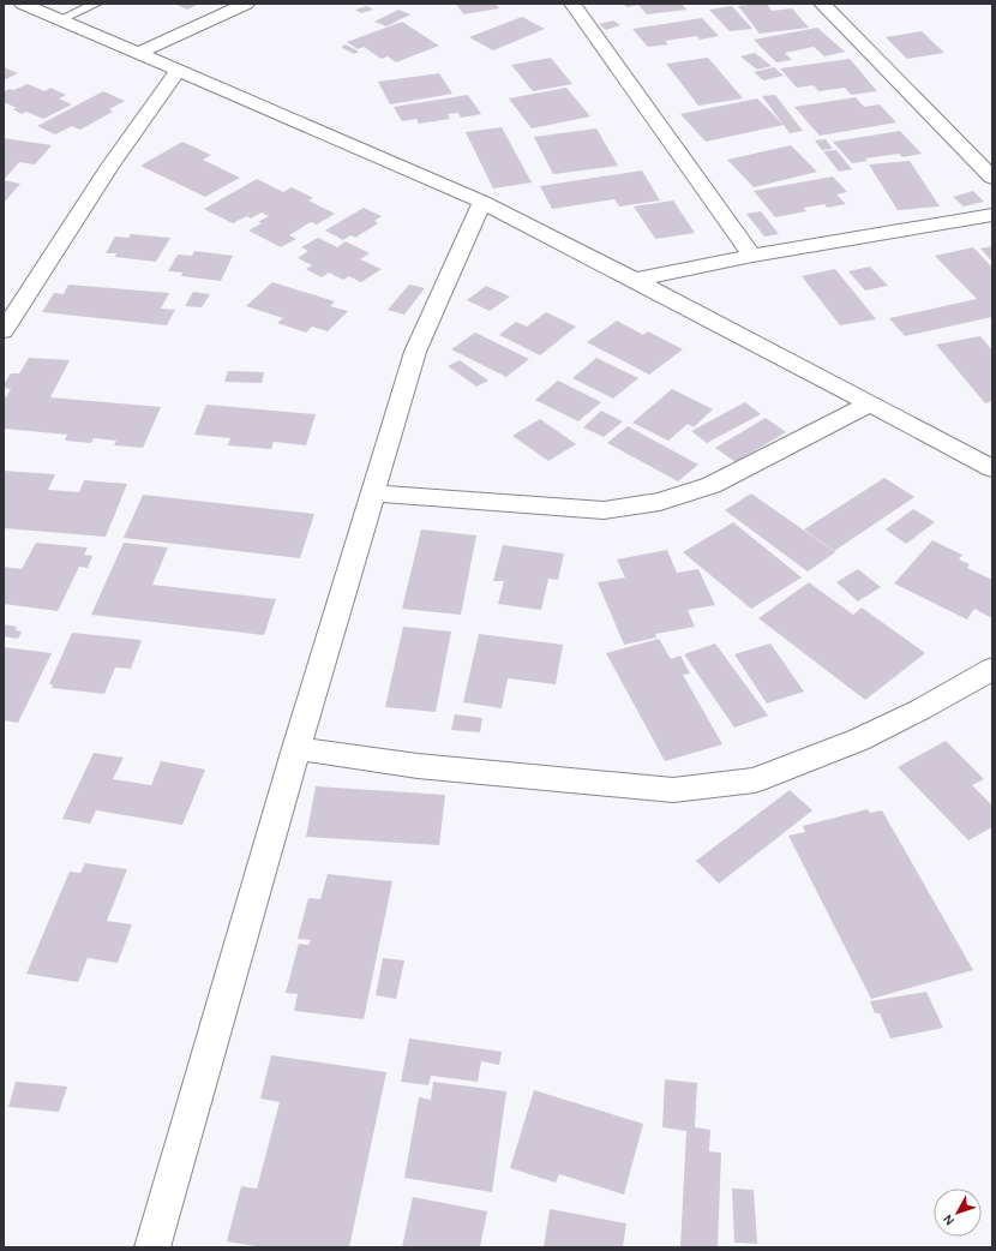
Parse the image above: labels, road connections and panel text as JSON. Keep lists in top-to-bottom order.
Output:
{
  "north": "bottom left"
}
